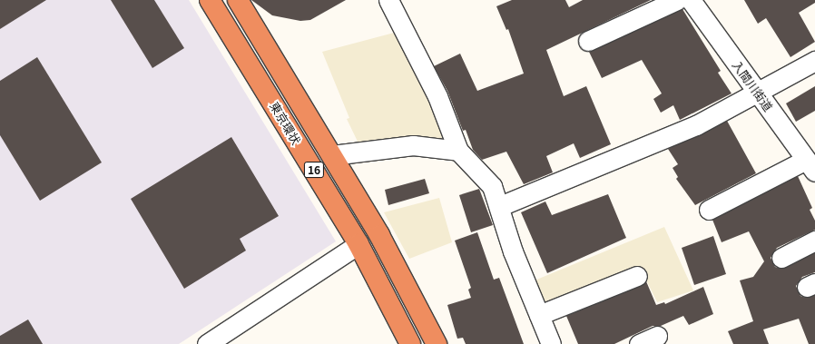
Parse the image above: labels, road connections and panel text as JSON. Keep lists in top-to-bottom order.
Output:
{
  "streets": {
    "highway": ["東京環状", "16"],
    "street": ["入間川街道"]
  }
}
